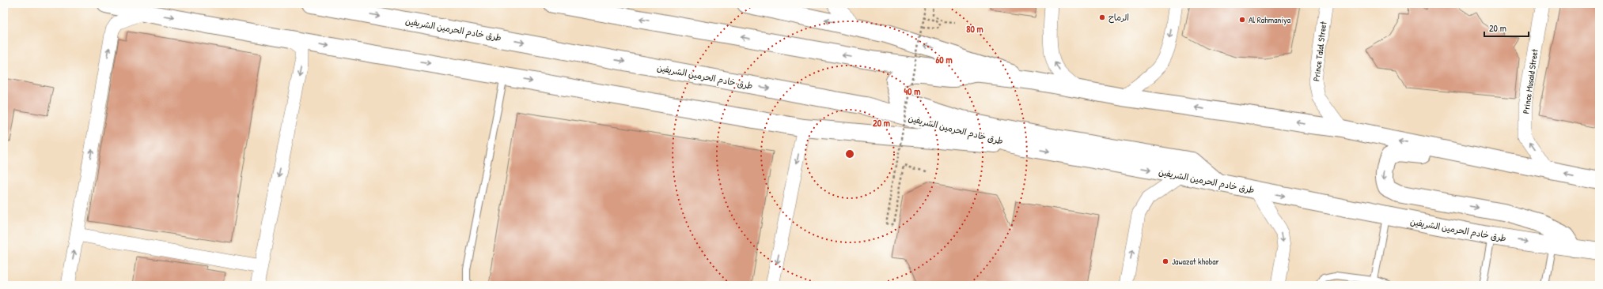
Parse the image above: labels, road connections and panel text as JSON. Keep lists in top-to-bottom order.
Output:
{
  "streets": {
    "main road": ["طرق خادم الحرمين الشريفين"],
    "street": ["Prince Talal Street", "Prince Musaid Street"]
  },
  "one_way": ["Prince Musaid Street"],
  "places": ["الرماح", "Al Rahmaniya", "Jawazat khobar"],
  "scale_bar": "20 m",
  "rings": [
    "80 m",
    "60 m",
    "40 m",
    "20 m"
  ]
}
